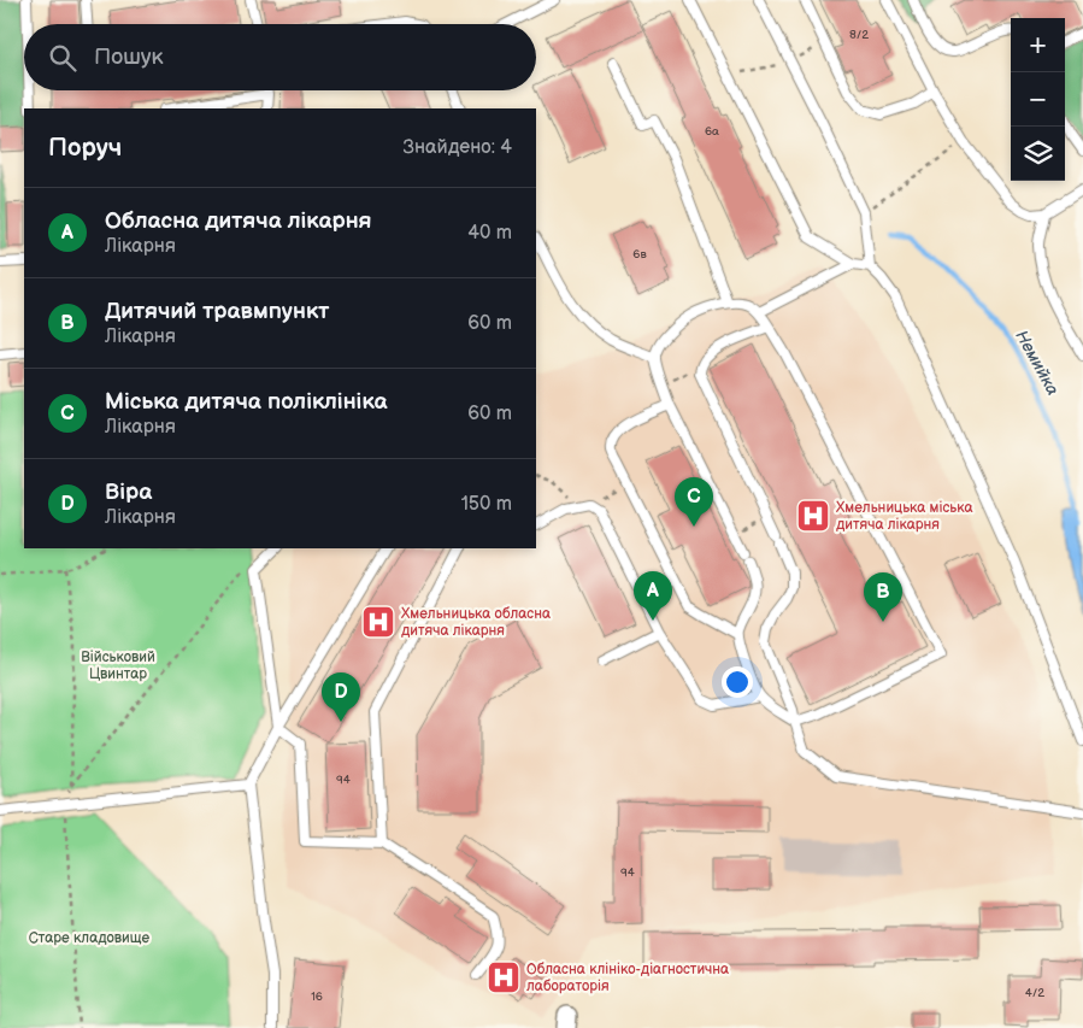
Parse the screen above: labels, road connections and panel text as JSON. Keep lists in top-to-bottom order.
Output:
{
  "water": ["Немийка"],
  "parks": ["Військовий Цвинтар", "Старе кладовище"],
  "places": {
    "hospital": ["Хмельницька міська дитяча лікарня", "Хмельницька обласна дитяча лікарня", "Обласна клініко-діагностична лабораторія"]
  },
  "house_numbers": [
    "8/2",
    "6а",
    "6в",
    "94",
    "94",
    "4/2",
    "16"
  ],
  "page": {
    "map_buttons": ["+", "−"],
    "search": "Пошук",
    "heading": ["Поруч", "Знайдено: 4"],
    "list": [
      {
        "mark": "A",
        "name": "Обласна дитяча лікарня",
        "note": "Лікарня",
        "value": "40 m"
      },
      {
        "mark": "B",
        "name": "Дитячий травмпункт",
        "note": "Лікарня",
        "value": "60 m"
      },
      {
        "mark": "C",
        "name": "Міська дитяча поліклініка",
        "note": "Лікарня",
        "value": "60 m"
      },
      {
        "mark": "D",
        "name": "Віра",
        "note": "Лікарня",
        "value": "150 m"
      }
    ],
    "pins": [
      "C",
      "A",
      "B",
      "D"
    ]
  }
}
